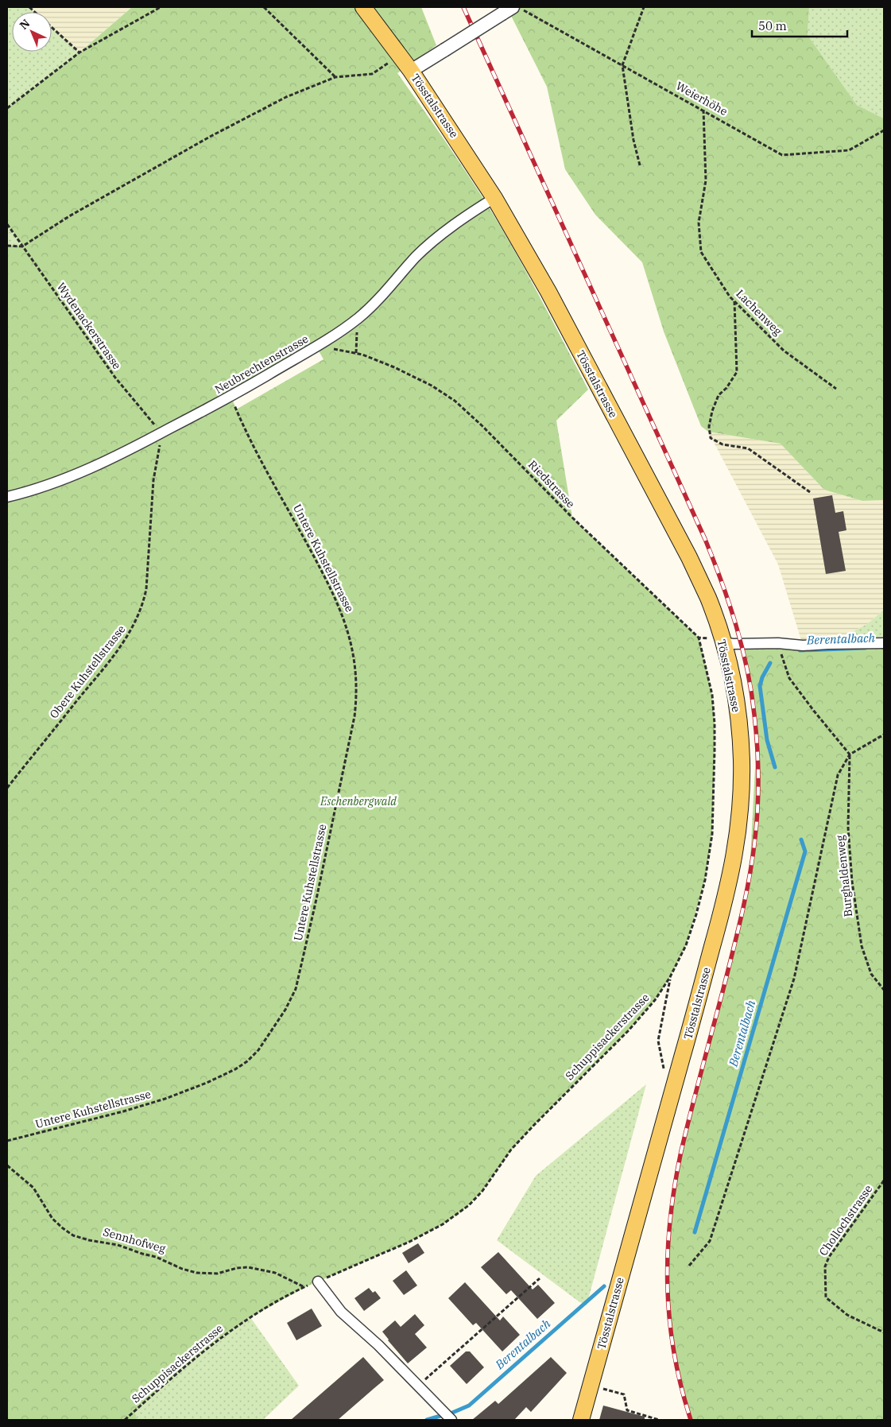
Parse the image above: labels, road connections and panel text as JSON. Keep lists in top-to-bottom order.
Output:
{
  "streets": {
    "main road": ["Tösstalstrasse"],
    "street": ["Neubrechtenstrasse"],
    "path": [
      "Weierhöhe",
      "Lachenweg",
      "Wydenackerstrasse",
      "Riedstrasse",
      "Untere Kuhstellstrasse",
      "Obere Kuhstellstrasse",
      "Burghaldenweg",
      "Schuppisackerstrasse",
      "Chollochstrasse",
      "Sennhofweg"
    ]
  },
  "crossings": [
    ["Weierhöhe", "Lachenweg"],
    ["Tösstalstrasse", "Neubrechtenstrasse"],
    ["Wydenackerstrasse", "Neubrechtenstrasse"],
    ["Wydenackerstrasse", "Obere Kuhstellstrasse"],
    ["Neubrechtenstrasse", "Riedstrasse"],
    ["Neubrechtenstrasse", "Untere Kuhstellstrasse"],
    ["Neubrechtenstrasse", "Obere Kuhstellstrasse"],
    ["Riedstrasse", "Schuppisackerstrasse"],
    ["Schuppisackerstrasse", "Sennhofweg"]
  ],
  "water": ["Berentalbach"],
  "parks": ["Eschenbergwald"],
  "scale_bar": "50 m",
  "north": "top left"
}
